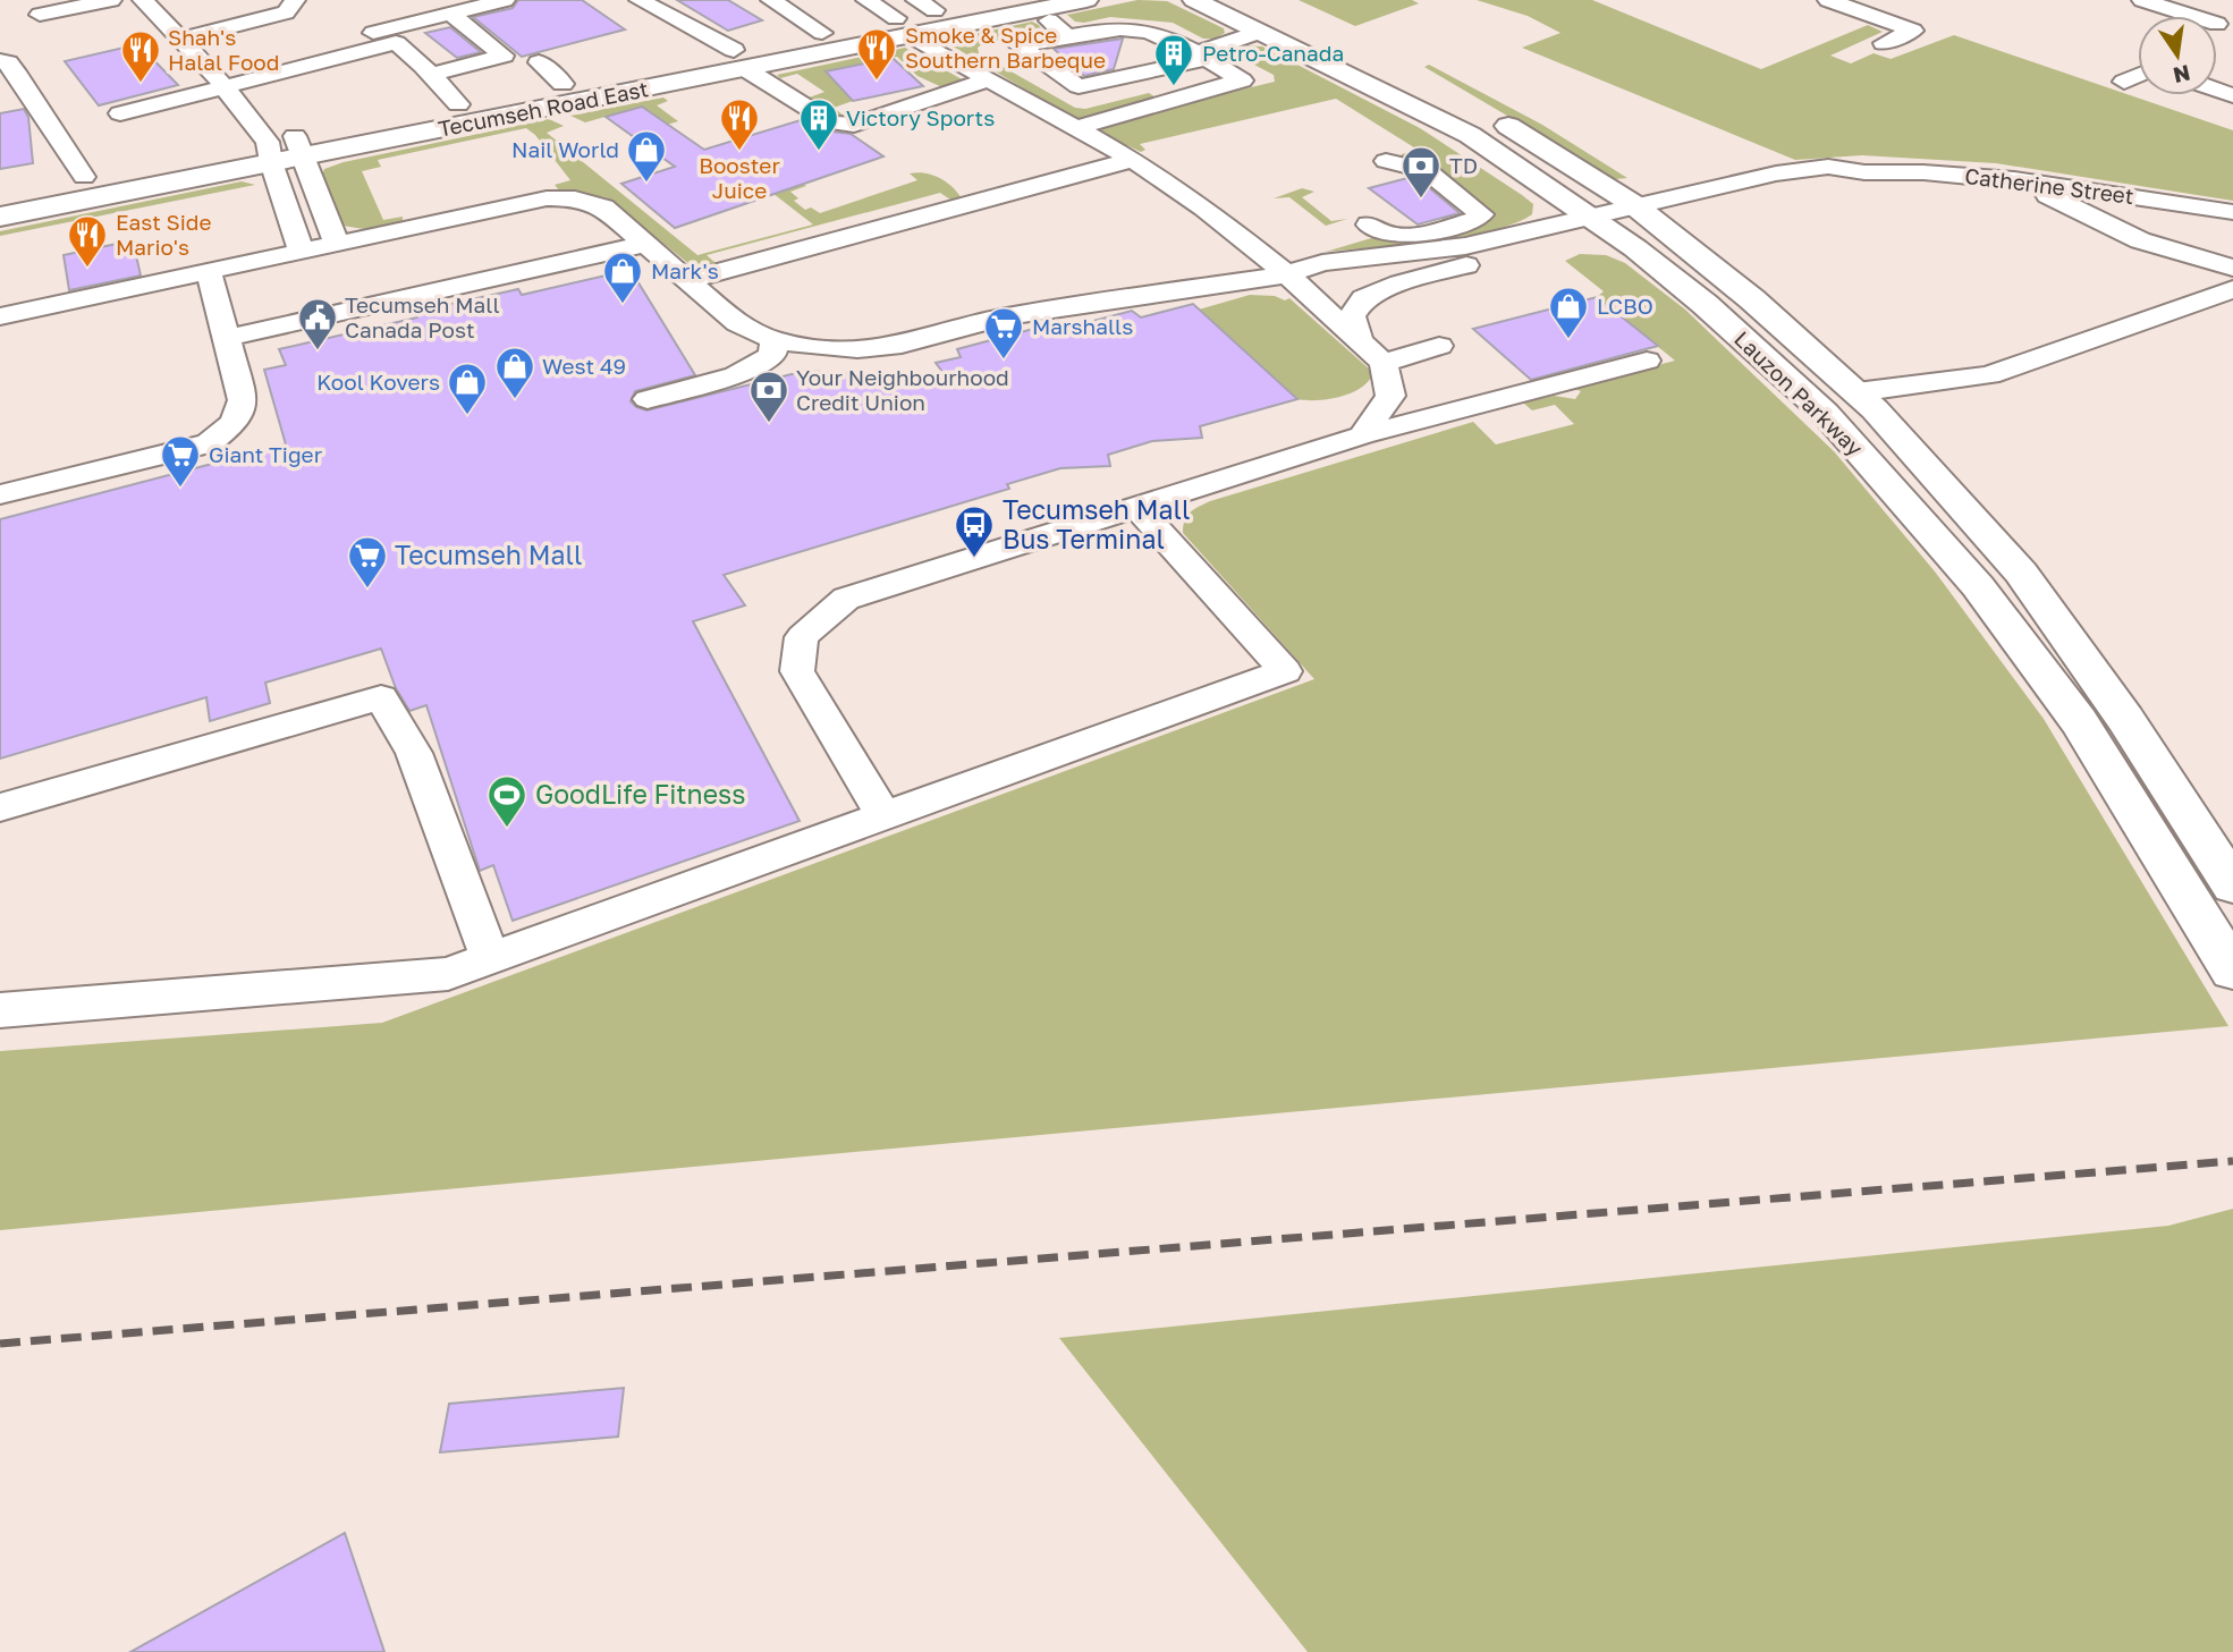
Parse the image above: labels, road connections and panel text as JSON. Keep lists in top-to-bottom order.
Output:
{
  "streets": {
    "main road": ["Tecumseh Road East", "Lauzon Parkway"],
    "street": ["Catherine Street"]
  },
  "crossings": [
    ["Catherine Street", "Lauzon Parkway"]
  ],
  "places": {
    "restaurant": [
      "Smoke & Spice Southern Barbeque",
      "Shah's Halal Food",
      "Booster Juice",
      "East Side Mario's"
    ],
    "building": ["Petro-Canada", "Victory Sports"],
    "shop": [
      "Nail World",
      "Mark's",
      "LCBO",
      "West 49",
      "Kool Kovers"
    ],
    "bank": ["TD", "Your Neighbourhood Credit Union"],
    "public building": ["Tecumseh Mall Canada Post"],
    "supermarket": ["Marshalls", "Giant Tiger", "Tecumseh Mall"],
    "bus stop": ["Tecumseh Mall Bus Terminal"],
    "sports": ["GoodLife Fitness"]
  },
  "north": "bottom"
}
